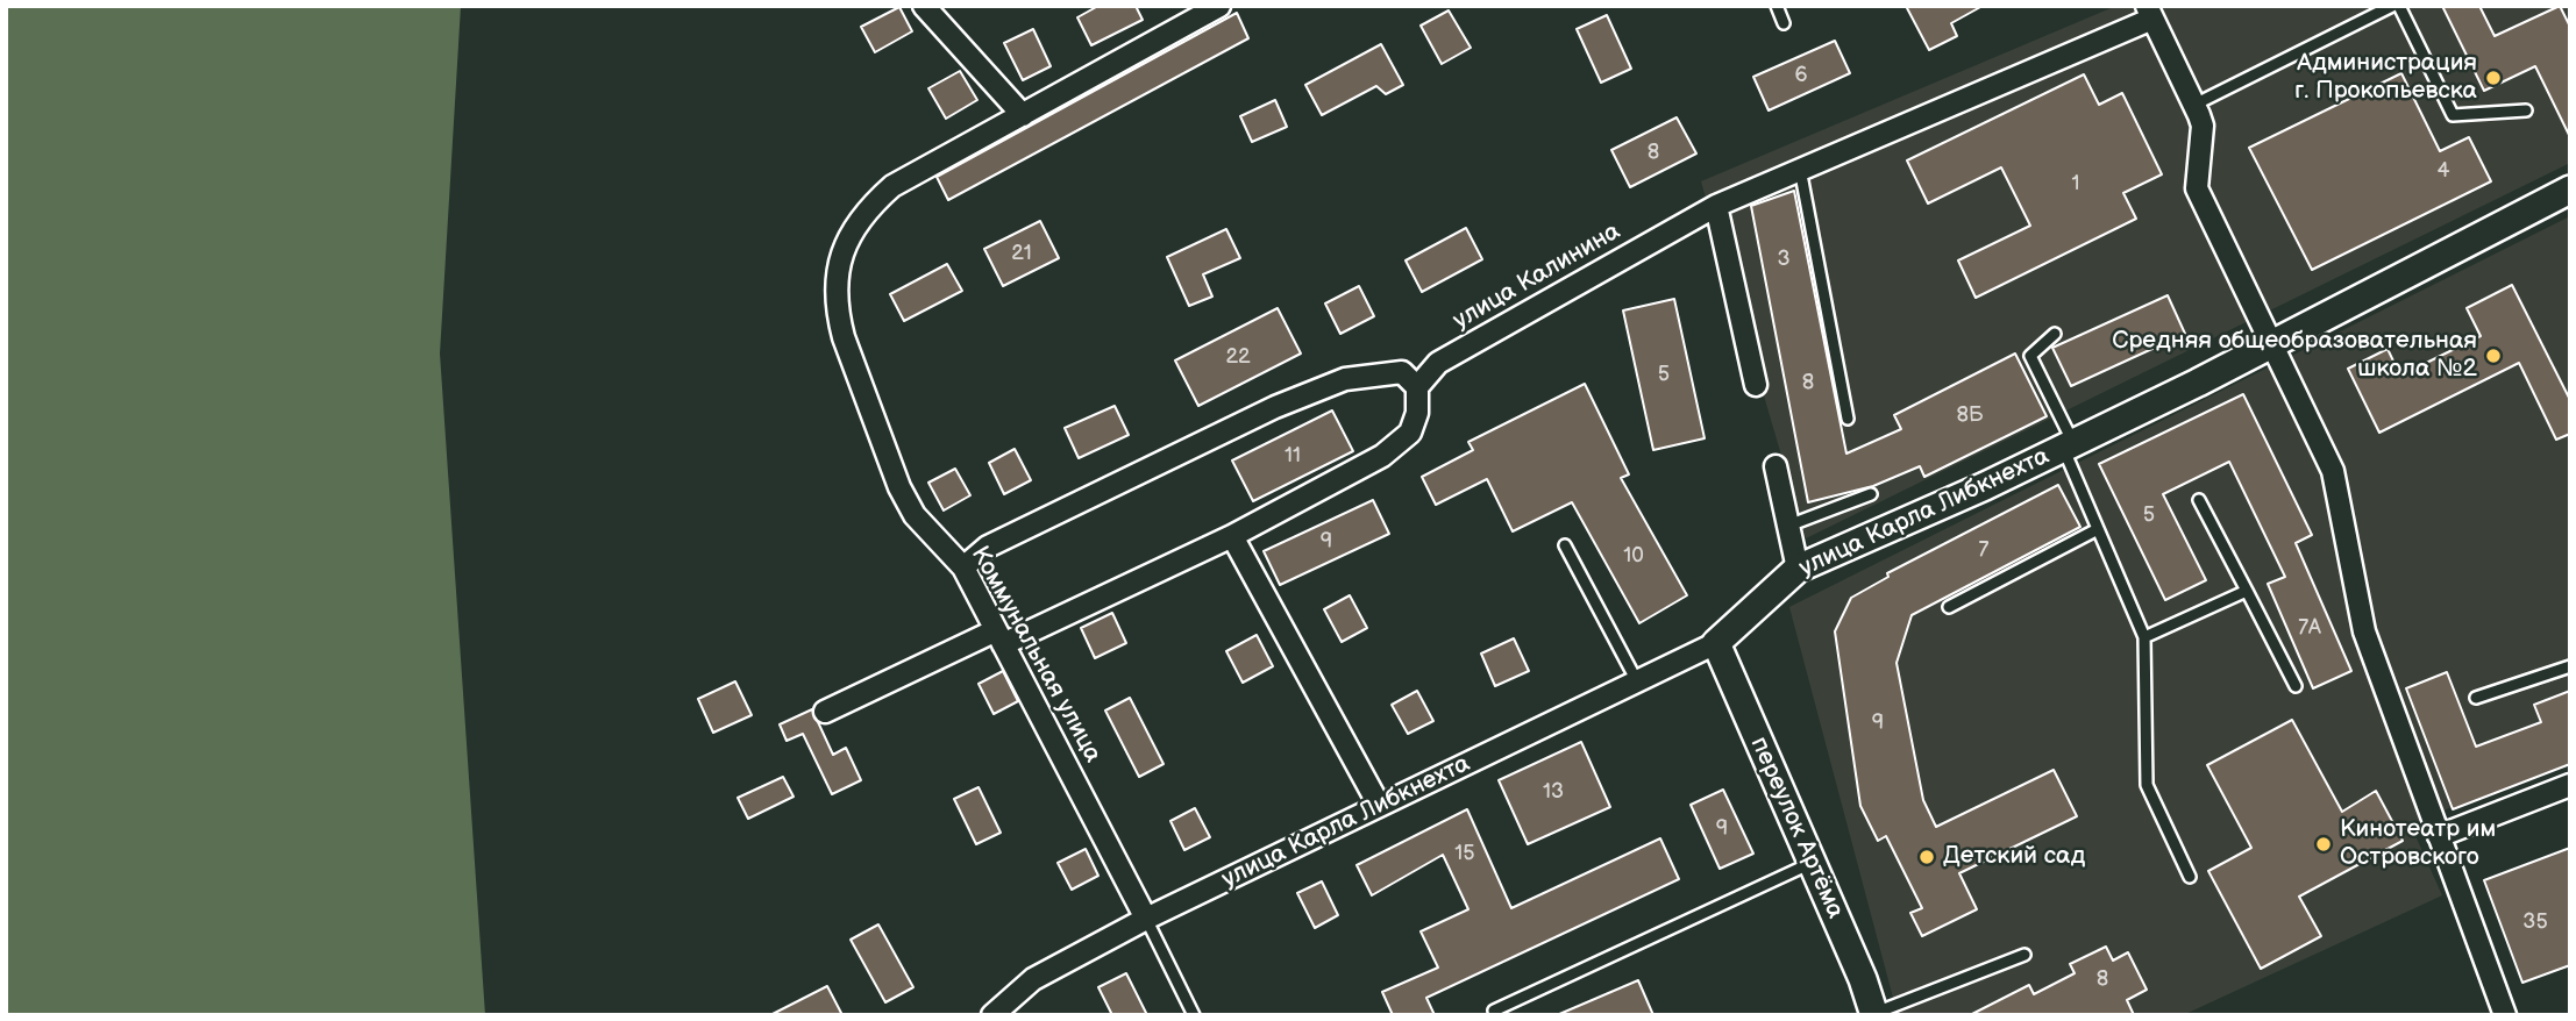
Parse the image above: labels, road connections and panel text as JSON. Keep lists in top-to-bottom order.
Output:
{
  "streets": {
    "street": [
      "улица Калинина",
      "улица Карла Либкнехта",
      "Коммунальная улица",
      "переулок Артёма"
    ]
  },
  "crossings": [
    ["улица Карла Либкнехта", "Коммунальная улица"],
    ["улица Карла Либкнехта", "переулок Артёма"]
  ],
  "places": [
    "Администрация г. Прокопьевска",
    "Средняя общеобразовательная школа №2",
    "Кинотеатр им Островского",
    "Детский сад"
  ],
  "house_numbers": [
    "6",
    "8",
    "4",
    "1",
    "21",
    "3",
    "22",
    "5",
    "8",
    "8Б",
    "11",
    "5",
    "9",
    "7",
    "10",
    "7А",
    "9",
    "13",
    "9",
    "15",
    "35",
    "8"
  ]
}
